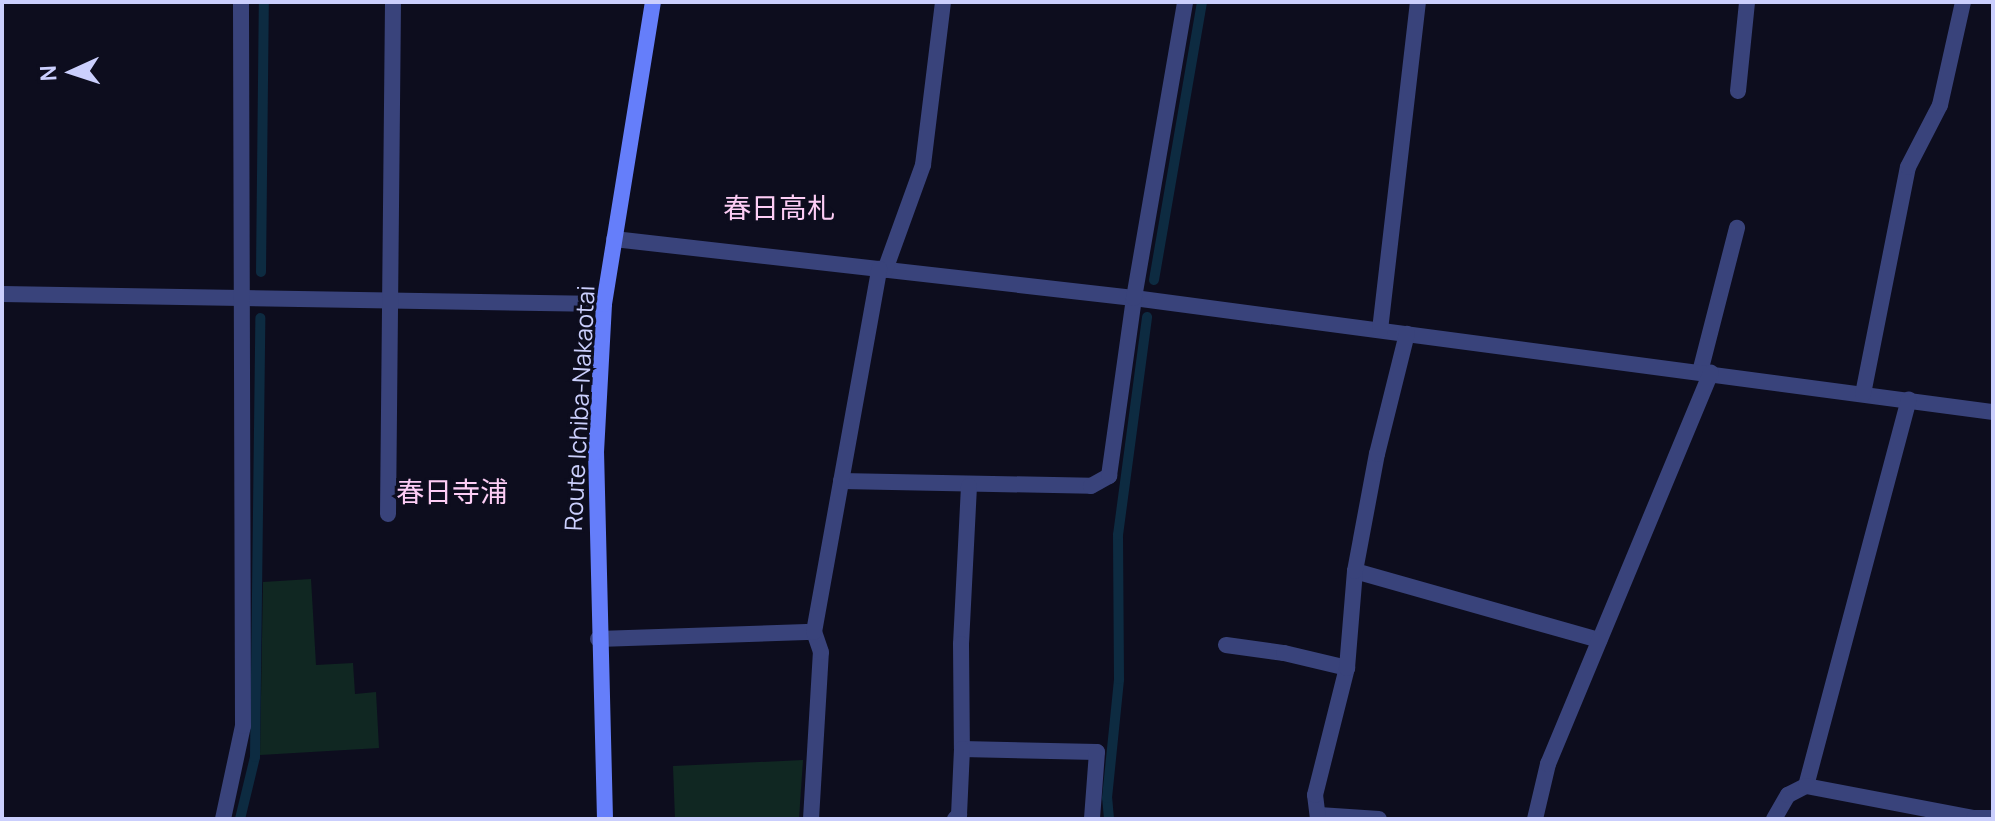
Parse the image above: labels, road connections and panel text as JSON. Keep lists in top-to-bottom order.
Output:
{
  "streets": {
    "main road": ["Route Ichiba-Nakaotai"]
  },
  "districts": ["春日高札", "春日寺浦"],
  "north": "left"
}
